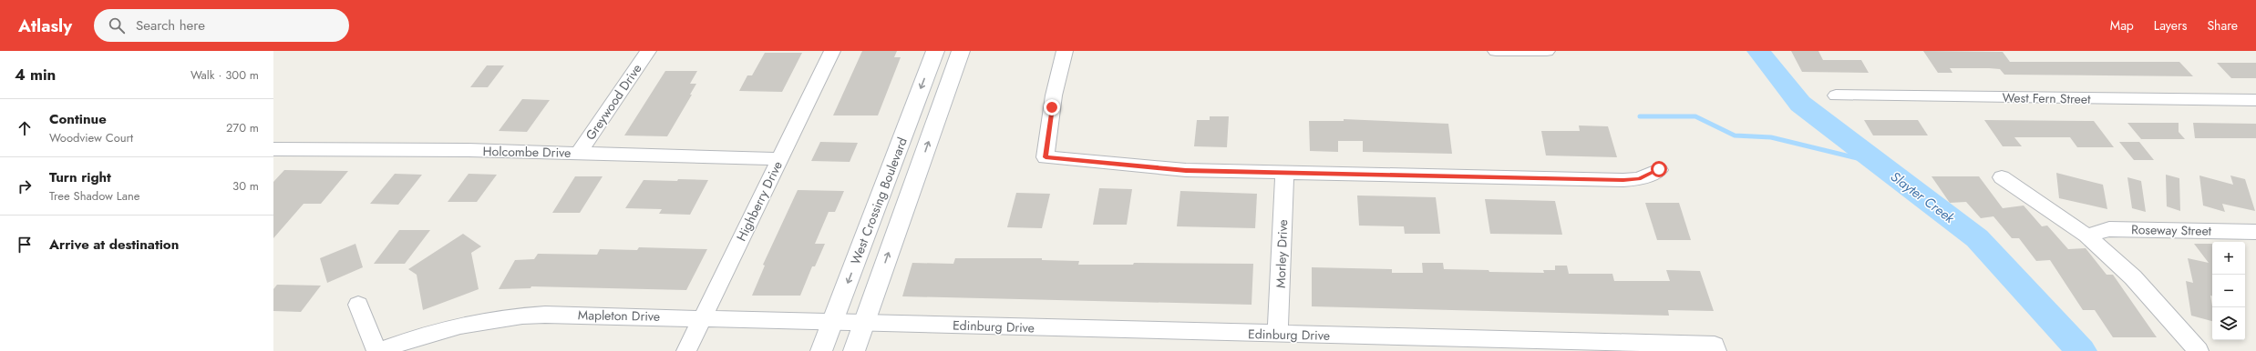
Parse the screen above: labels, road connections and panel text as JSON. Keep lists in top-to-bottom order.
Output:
{
  "streets": {
    "street": [
      "West Fern Street",
      "Greywood Drive",
      "Holcombe Drive",
      "Highberry Drive",
      "West Crossing Boulevard",
      "Roseway Street",
      "Morley Drive",
      "Mapleton Drive",
      "Edinburg Drive"
    ]
  },
  "crossings": [
    ["Greywood Drive", "Holcombe Drive"],
    ["Holcombe Drive", "Highberry Drive"],
    ["Highberry Drive", "Mapleton Drive"],
    ["West Crossing Boulevard", "Mapleton Drive"],
    ["West Crossing Boulevard", "Edinburg Drive"],
    ["Morley Drive", "Edinburg Drive"],
    ["Mapleton Drive", "Edinburg Drive"]
  ],
  "water": ["Slayter Creek"],
  "page": {
    "header": "Atlasly",
    "search": "Search here",
    "nav": ["Map", "Layers", "Share"],
    "heading": ["4 min", "Walk · 300 m"],
    "list": [
      ["Continue", "Woodview Court", "270 m"],
      ["Turn right", "Tree Shadow Lane", "30 m"],
      "Arrive at destination"
    ],
    "map_buttons": ["+", "−"]
  }
}
